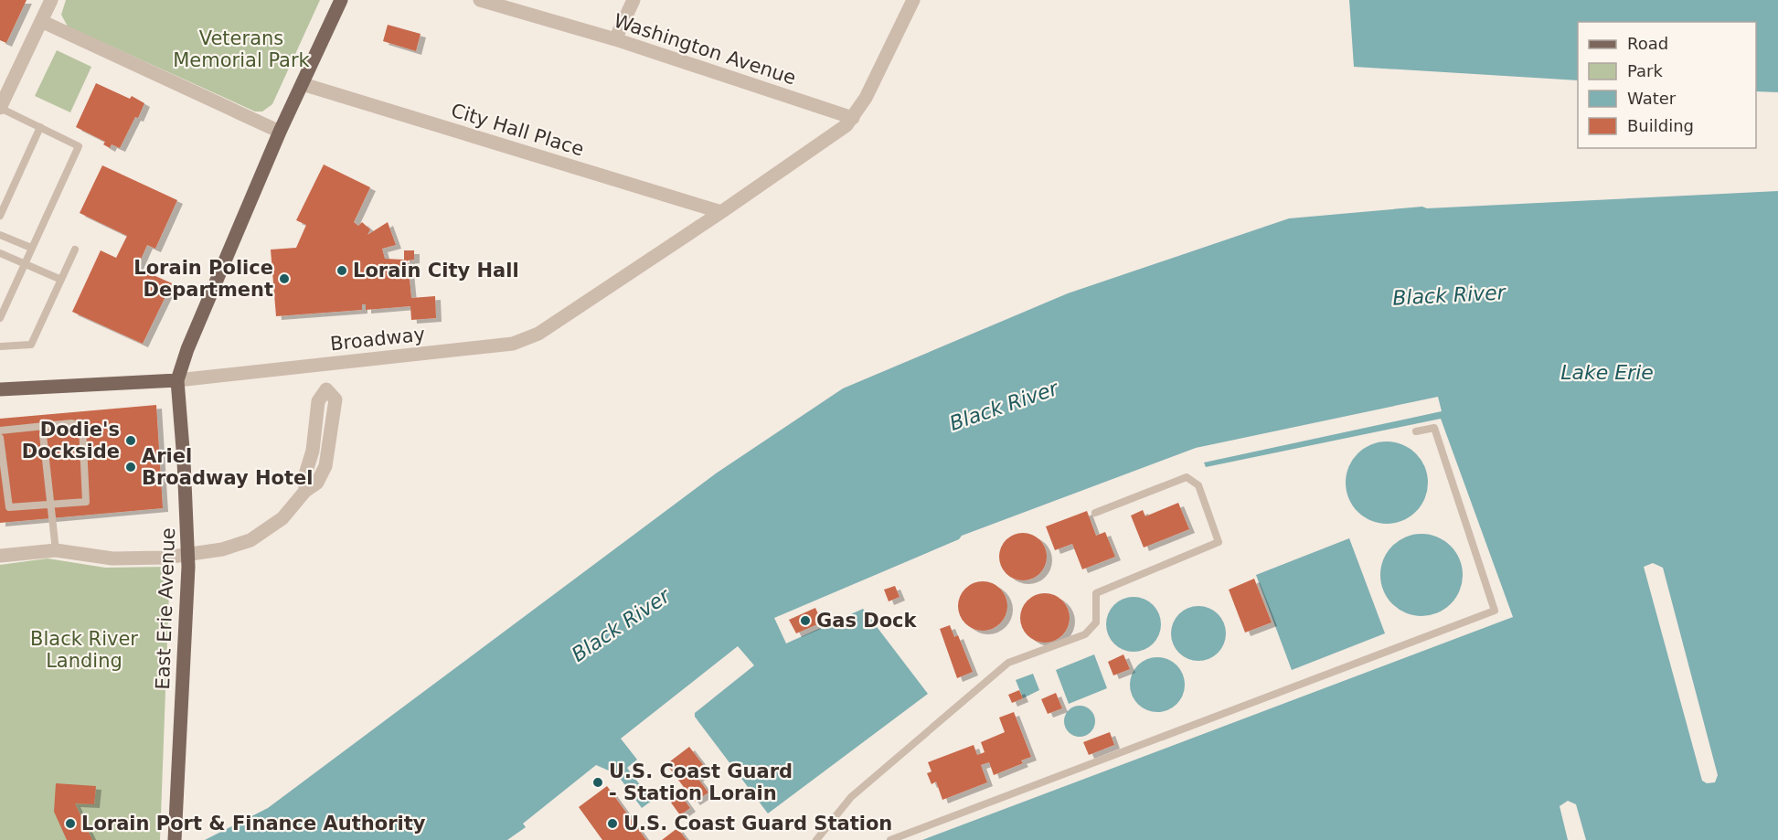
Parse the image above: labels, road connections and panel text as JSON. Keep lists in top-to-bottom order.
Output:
{
  "streets": {
    "main road": ["Broadway", "East Erie Avenue"],
    "street": ["Washington Avenue", "City Hall Place"]
  },
  "crossings": [
    ["Washington Avenue", "Broadway"],
    ["City Hall Place", "Broadway"],
    ["Broadway", "East Erie Avenue"]
  ],
  "water": ["Black River", "Lake Erie"],
  "parks": ["Veterans Memorial Park", "Black River Landing"],
  "places": [
    "Lorain City Hall",
    "Lorain Police Department",
    "Dodie's Dockside",
    "Ariel Broadway Hotel",
    "Gas Dock",
    "U.S. Coast Guard - Station Lorain",
    "Lorain Port & Finance Authority",
    "U.S. Coast Guard Station"
  ],
  "legend": [
    "Road",
    "Park",
    "Water",
    "Building"
  ]
}
